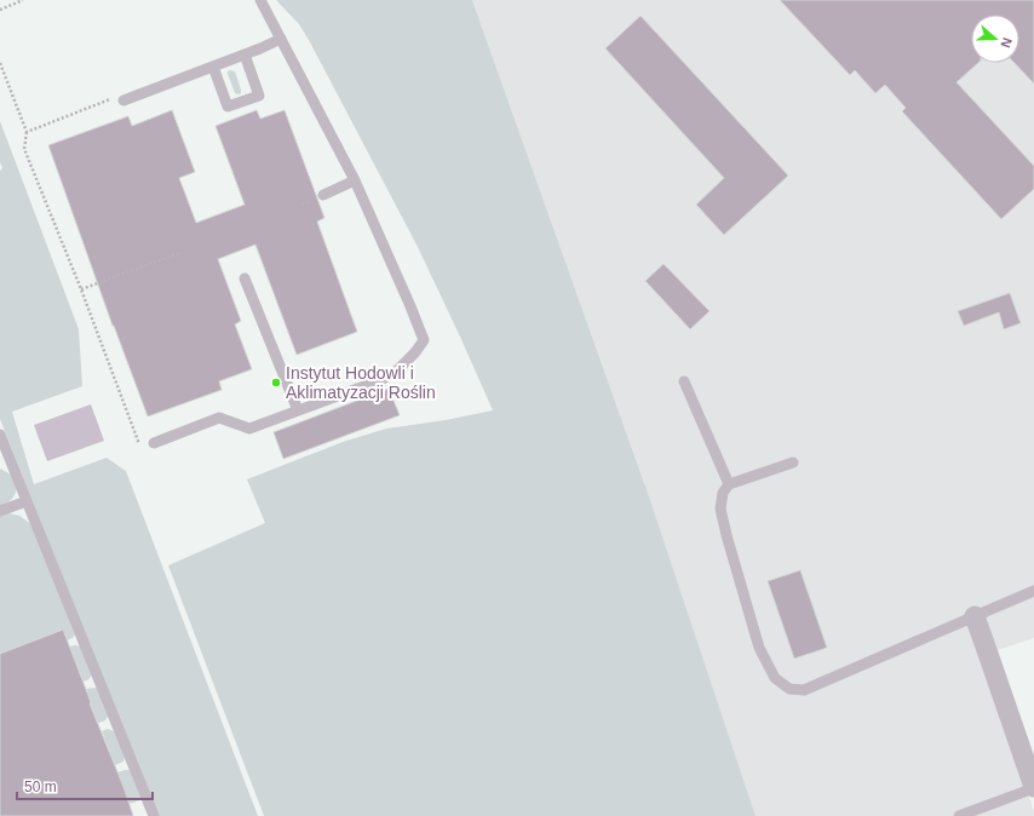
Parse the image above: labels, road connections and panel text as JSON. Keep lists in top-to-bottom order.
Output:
{
  "places": ["Instytut Hodowli i Aklimatyzacji Roślin"],
  "scale_bar": "50 m",
  "north": "right"
}
